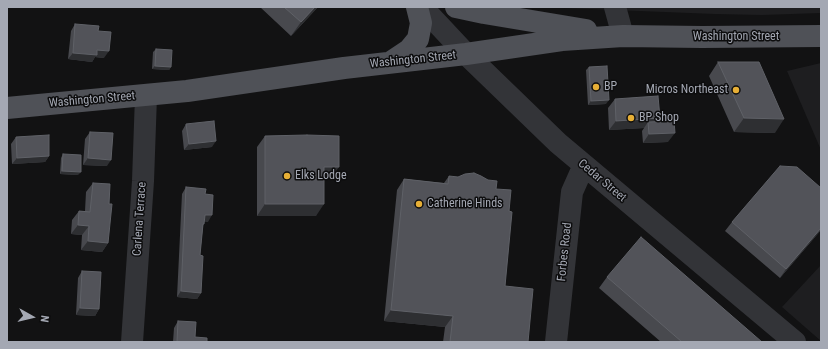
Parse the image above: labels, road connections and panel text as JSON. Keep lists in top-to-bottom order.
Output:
{
  "streets": {
    "main road": ["Washington Street"],
    "street": ["Cedar Street", "Carlena Terrace", "Forbes Road"]
  },
  "crossings": [
    ["Washington Street", "Cedar Street"],
    ["Washington Street", "Carlena Terrace"],
    ["Cedar Street", "Forbes Road"]
  ],
  "places": [
    "BP",
    "Micros Northeast",
    "BP Shop",
    "Elks Lodge",
    "Catherine Hinds"
  ],
  "north": "right"
}
